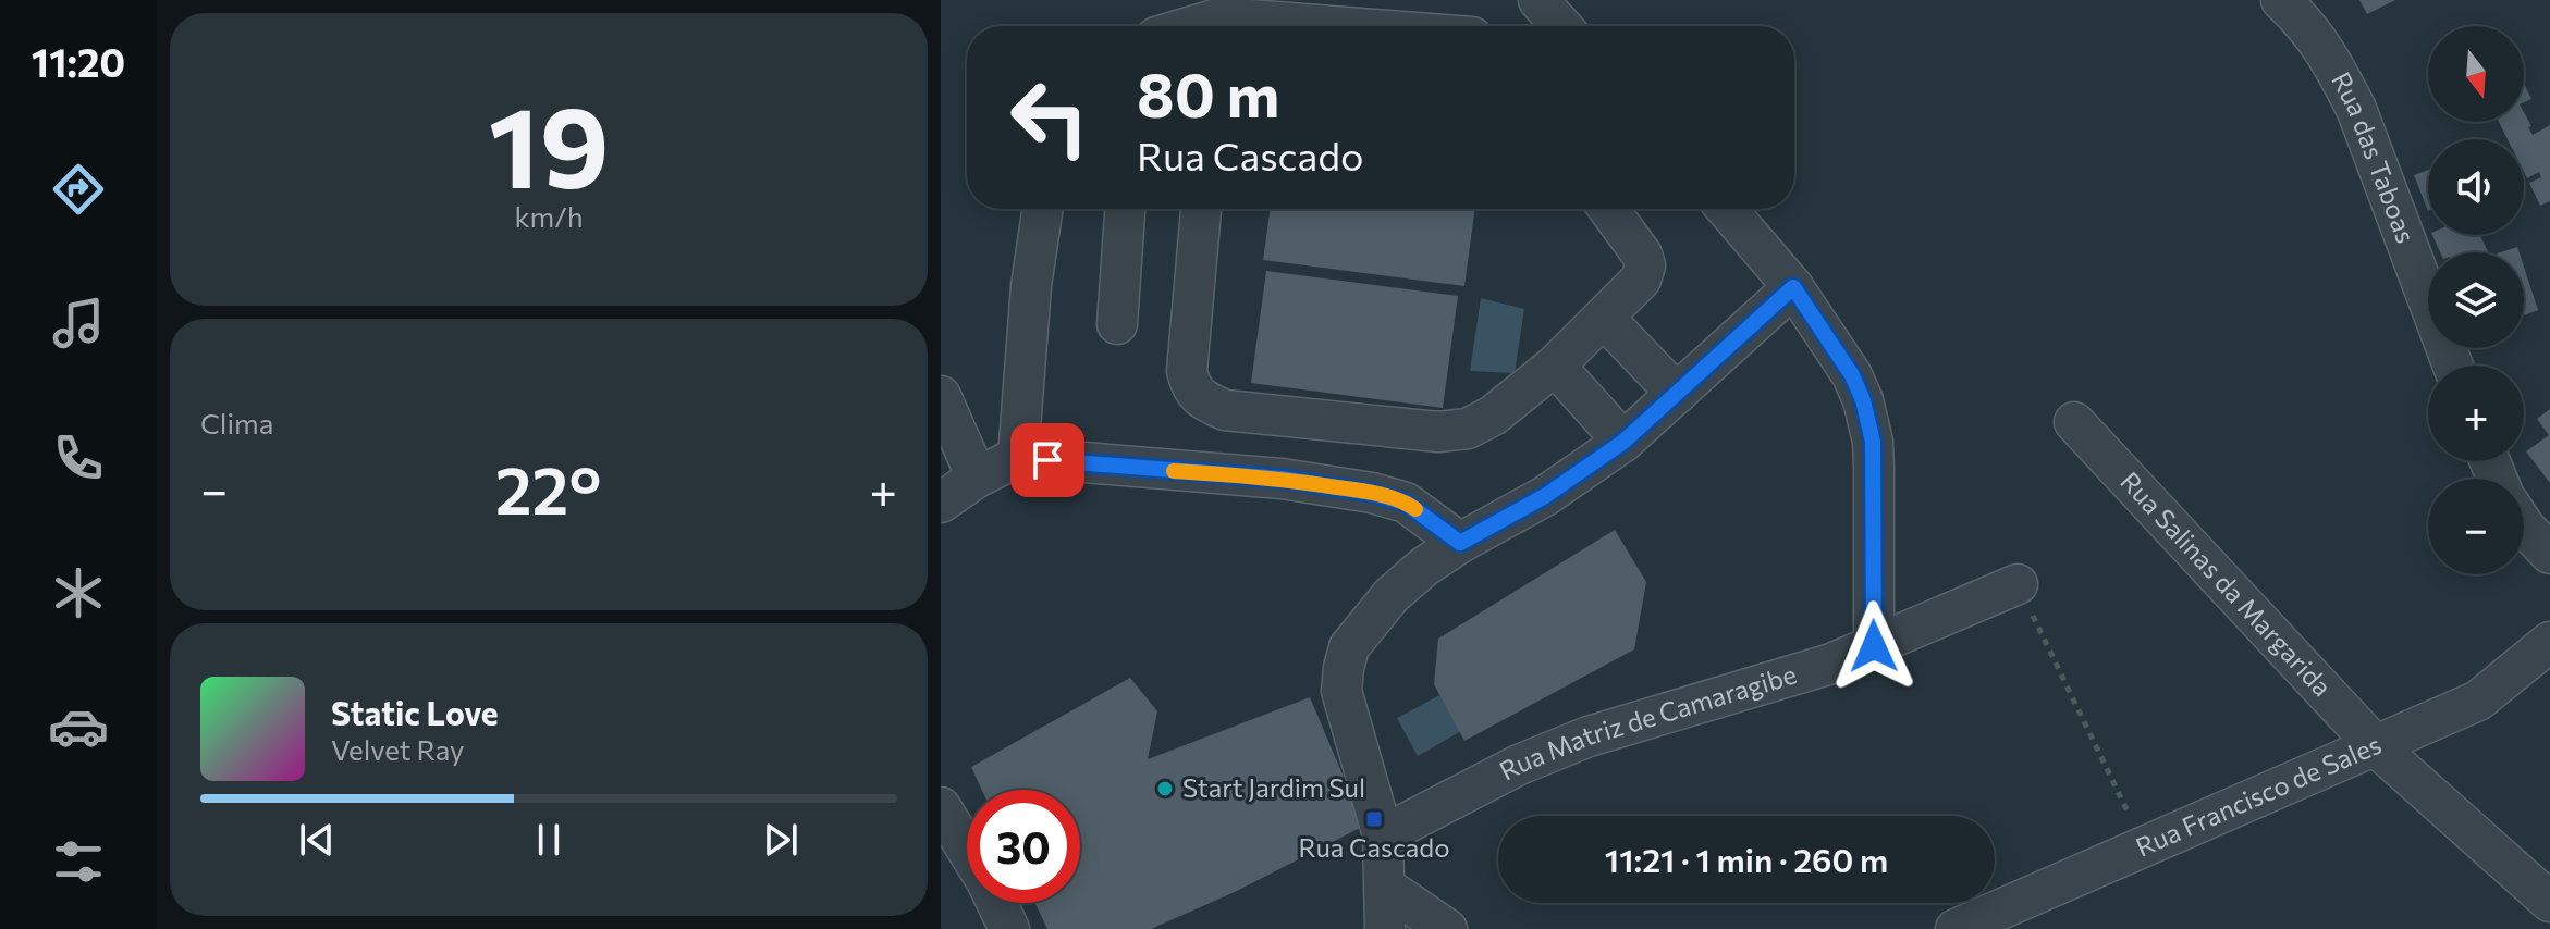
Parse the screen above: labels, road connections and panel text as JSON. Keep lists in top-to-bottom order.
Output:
{
  "streets": {
    "street": [
      "Rua das Taboas",
      "Rua Salinas da Margarida",
      "Rua Matriz de Camaragibe",
      "Rua Francisco de Sales"
    ]
  },
  "crossings": [
    ["Rua Salinas da Margarida", "Rua Francisco de Sales"]
  ],
  "places": {
    "other": ["Start Jardim Sul"],
    "transit": ["Rua Cascado"]
  },
  "north": "bottom",
  "page": {
    "tabs": "11:20",
    "tile": [
      ["19", "km/h"],
      "Clima"
    ],
    "map_buttons": ["+", "−"],
    "turn": ["80 m", "Rua Cascado"],
    "heat": ["−", "22°", "+"],
    "song": ["Static Love", "Velvet Ray"],
    "limit": "30",
    "trip": "11:21 · 1 min · 260 m"
  }
}
